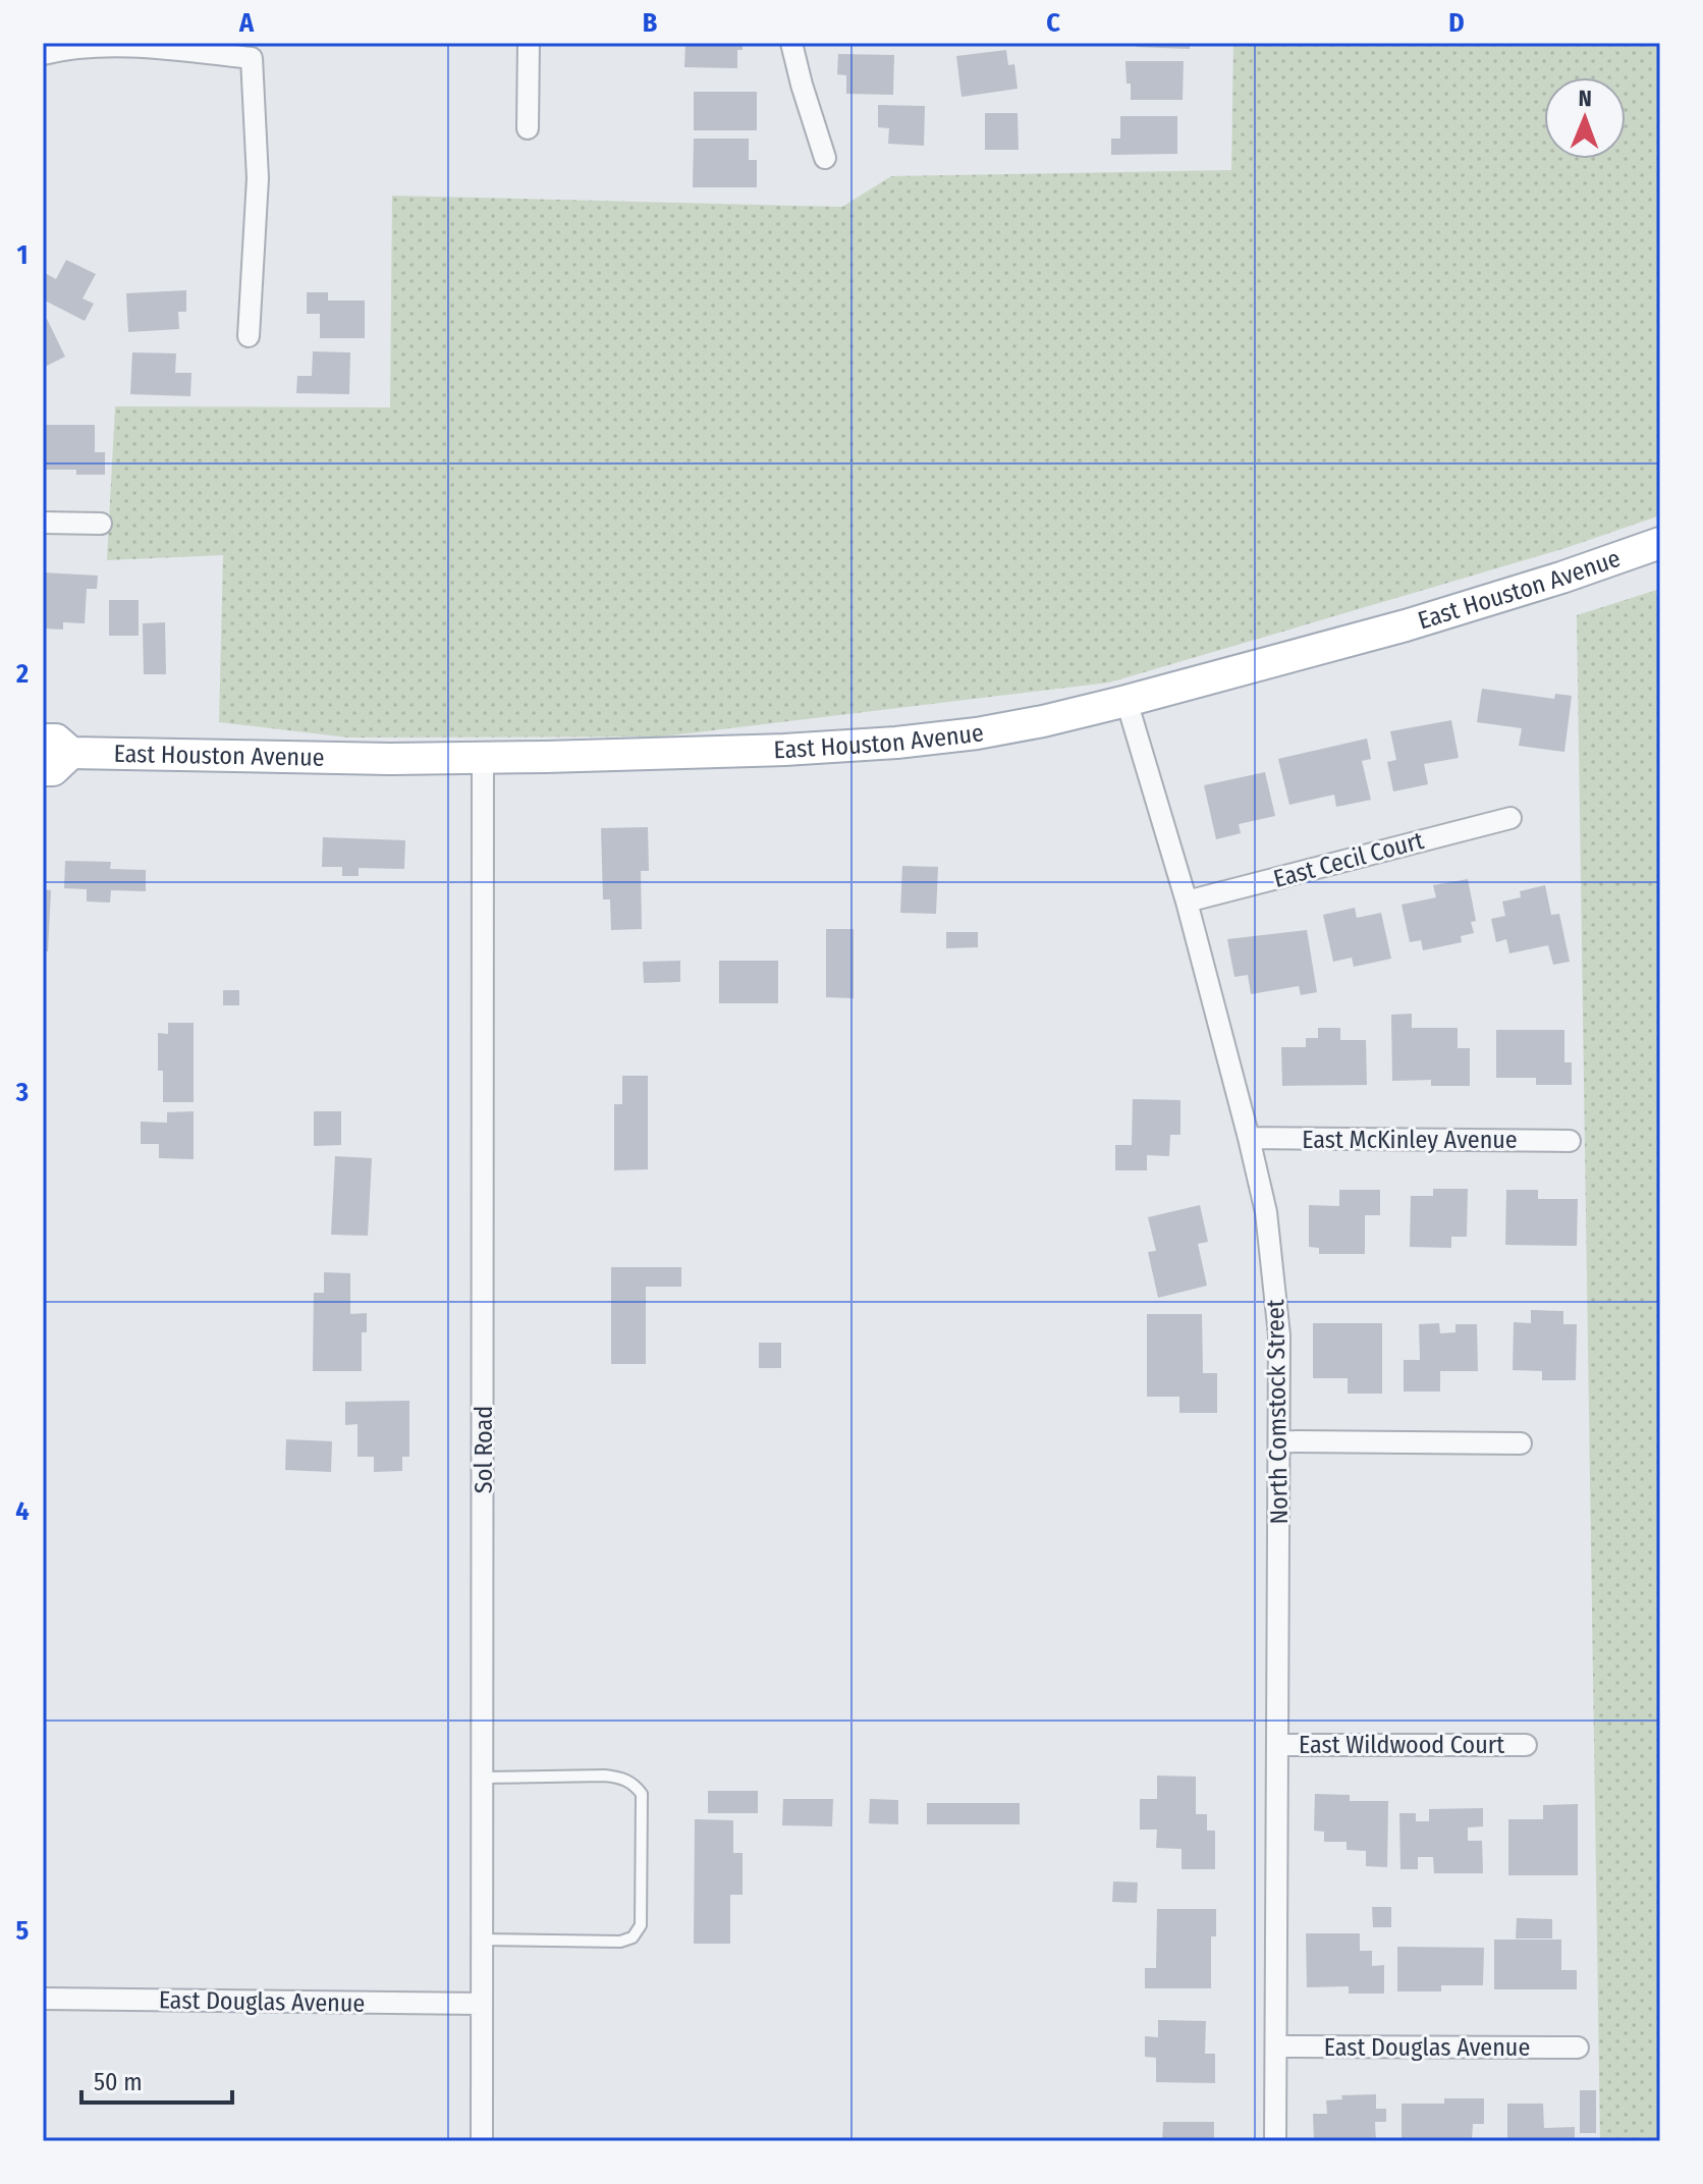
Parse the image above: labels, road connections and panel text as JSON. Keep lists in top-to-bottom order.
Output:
{
  "streets": {
    "main road": ["East Houston Avenue"],
    "street": [
      "East Cecil Court",
      "East McKinley Avenue",
      "North Comstock Street",
      "Sol Road",
      "East Wildwood Court",
      "East Douglas Avenue"
    ]
  },
  "crossings": [
    ["East Houston Avenue", "North Comstock Street"],
    ["East Houston Avenue", "Sol Road"],
    ["East Cecil Court", "North Comstock Street"],
    ["East McKinley Avenue", "North Comstock Street"],
    ["North Comstock Street", "East Wildwood Court"],
    ["North Comstock Street", "East Douglas Avenue"],
    ["Sol Road", "East Douglas Avenue"]
  ],
  "scale_bar": "50 m",
  "north": "top",
  "grid": {
    "columns": [
      "A",
      "B",
      "C",
      "D"
    ],
    "rows": [
      "1",
      "2",
      "3",
      "4",
      "5"
    ]
  }
}
